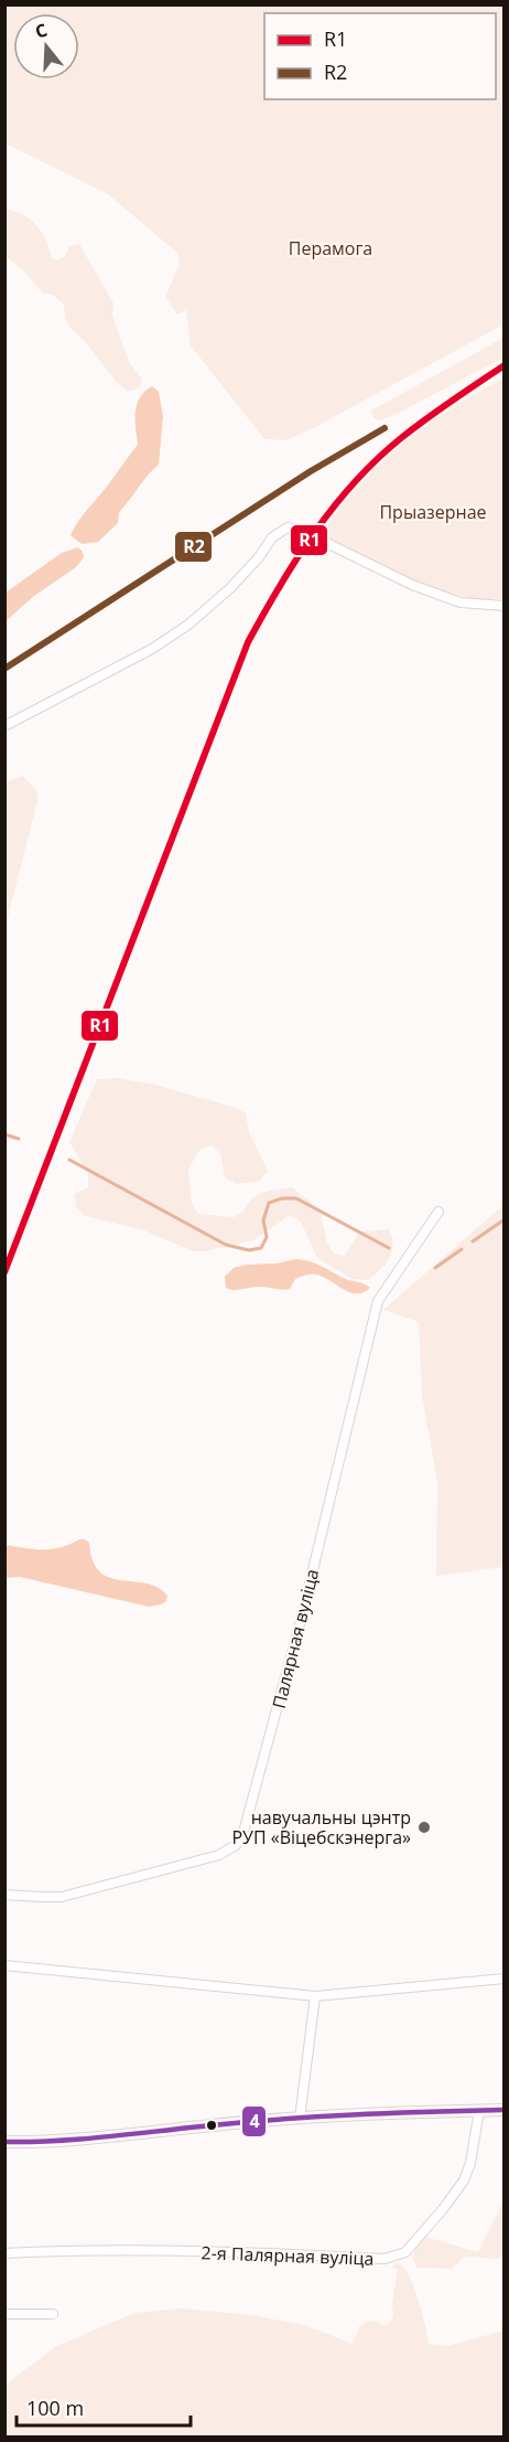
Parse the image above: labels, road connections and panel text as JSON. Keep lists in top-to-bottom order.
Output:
{
  "streets": {
    "street": ["Палярная вуліца", "2-я Палярная вуліца"]
  },
  "parks": ["Перамога", "Прыазернае"],
  "places": ["навучальны цэнтр РУП «Віцебскэнерга»"],
  "lines": ["transit line R1", "transit line R2", "transit line 4"],
  "legend": ["R1", "R2"],
  "scale_bar": "100 m",
  "north": "top"
}
